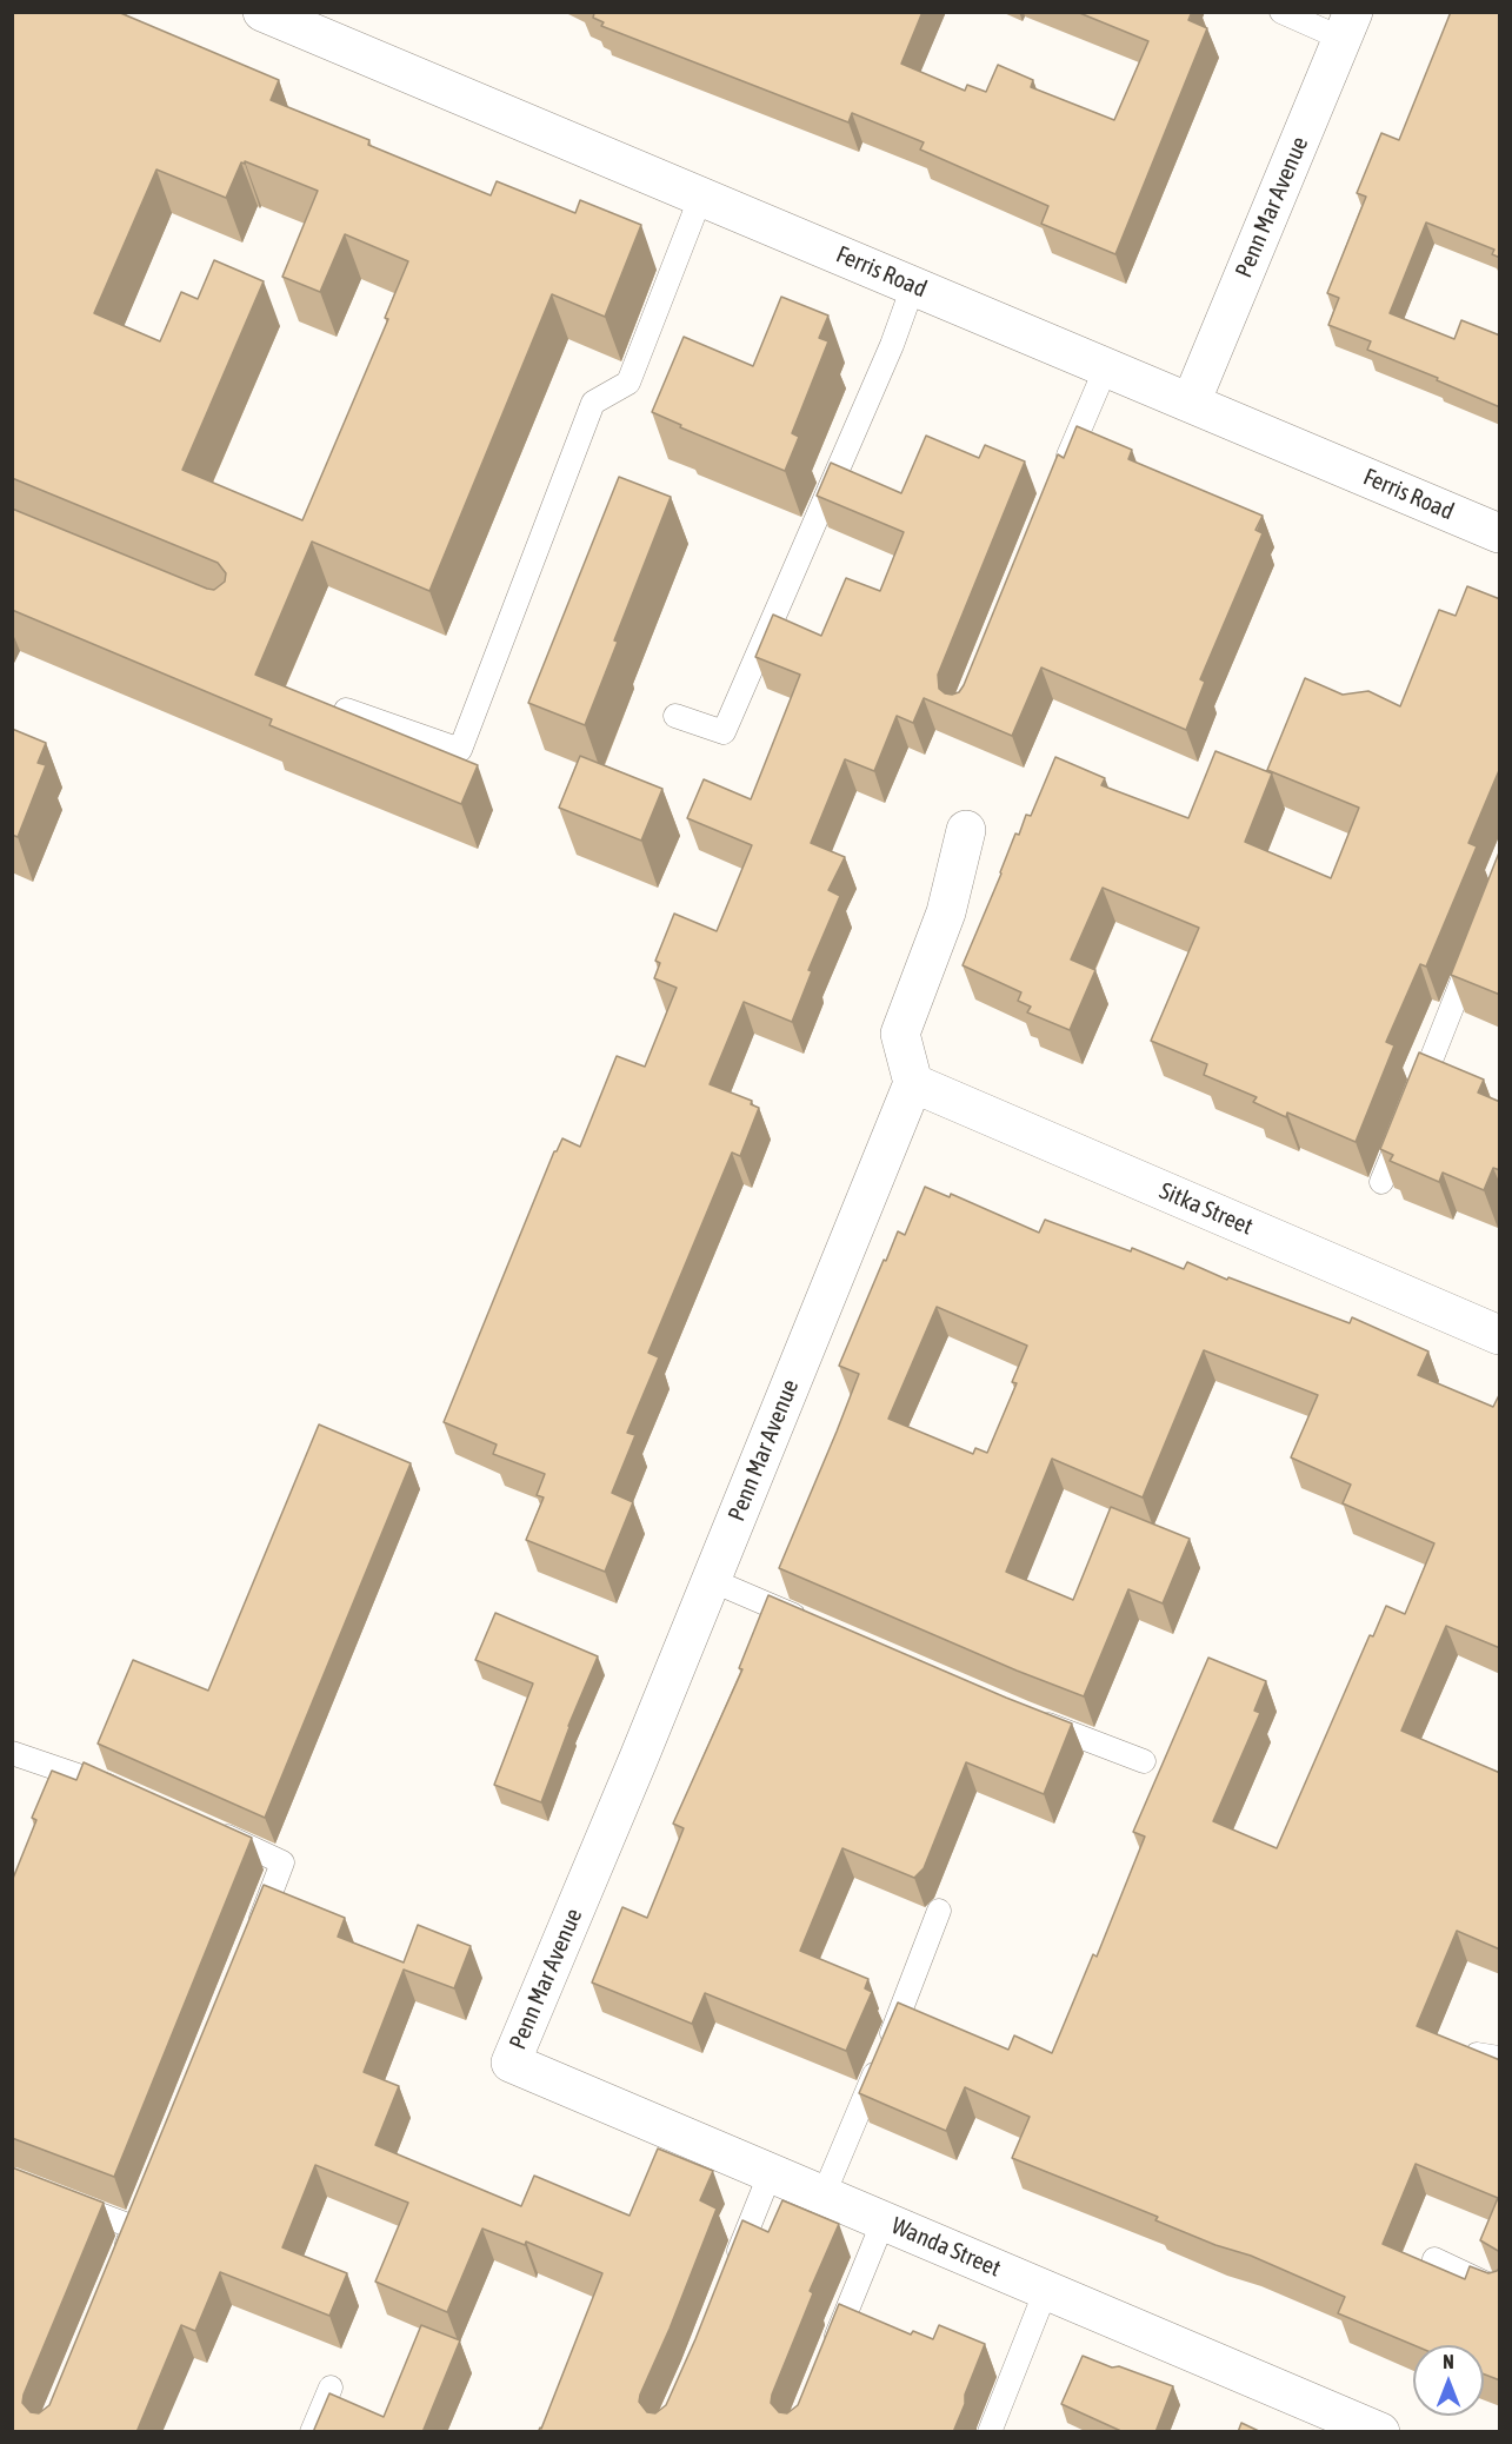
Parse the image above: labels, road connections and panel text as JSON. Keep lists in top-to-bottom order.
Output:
{
  "streets": {
    "street": [
      "Penn Mar Avenue",
      "Ferris Road",
      "Sitka Street",
      "Wanda Street"
    ]
  },
  "crossings": [
    ["Penn Mar Avenue", "Ferris Road"],
    ["Penn Mar Avenue", "Sitka Street"],
    ["Penn Mar Avenue", "Wanda Street"]
  ],
  "north": "top"
}
